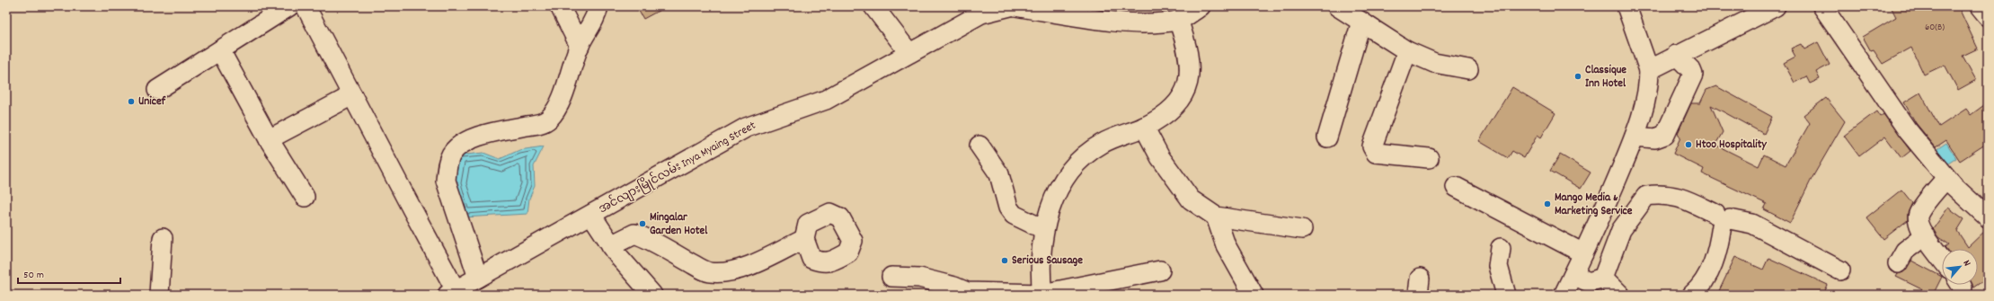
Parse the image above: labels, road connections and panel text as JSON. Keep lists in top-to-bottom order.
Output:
{
  "streets": {
    "street": ["အင်လျားမြိုင်လမ်း Inya Myaing Street"]
  },
  "places": [
    "Classique Inn Hotel",
    "Unicef",
    "Htoo Hospitality",
    "Mango Media & Marketing Service",
    "Mingalar Garden Hotel",
    "Serious Sausage"
  ],
  "house_numbers": ["60(B)"],
  "scale_bar": "50 m",
  "north": "top right"
}
